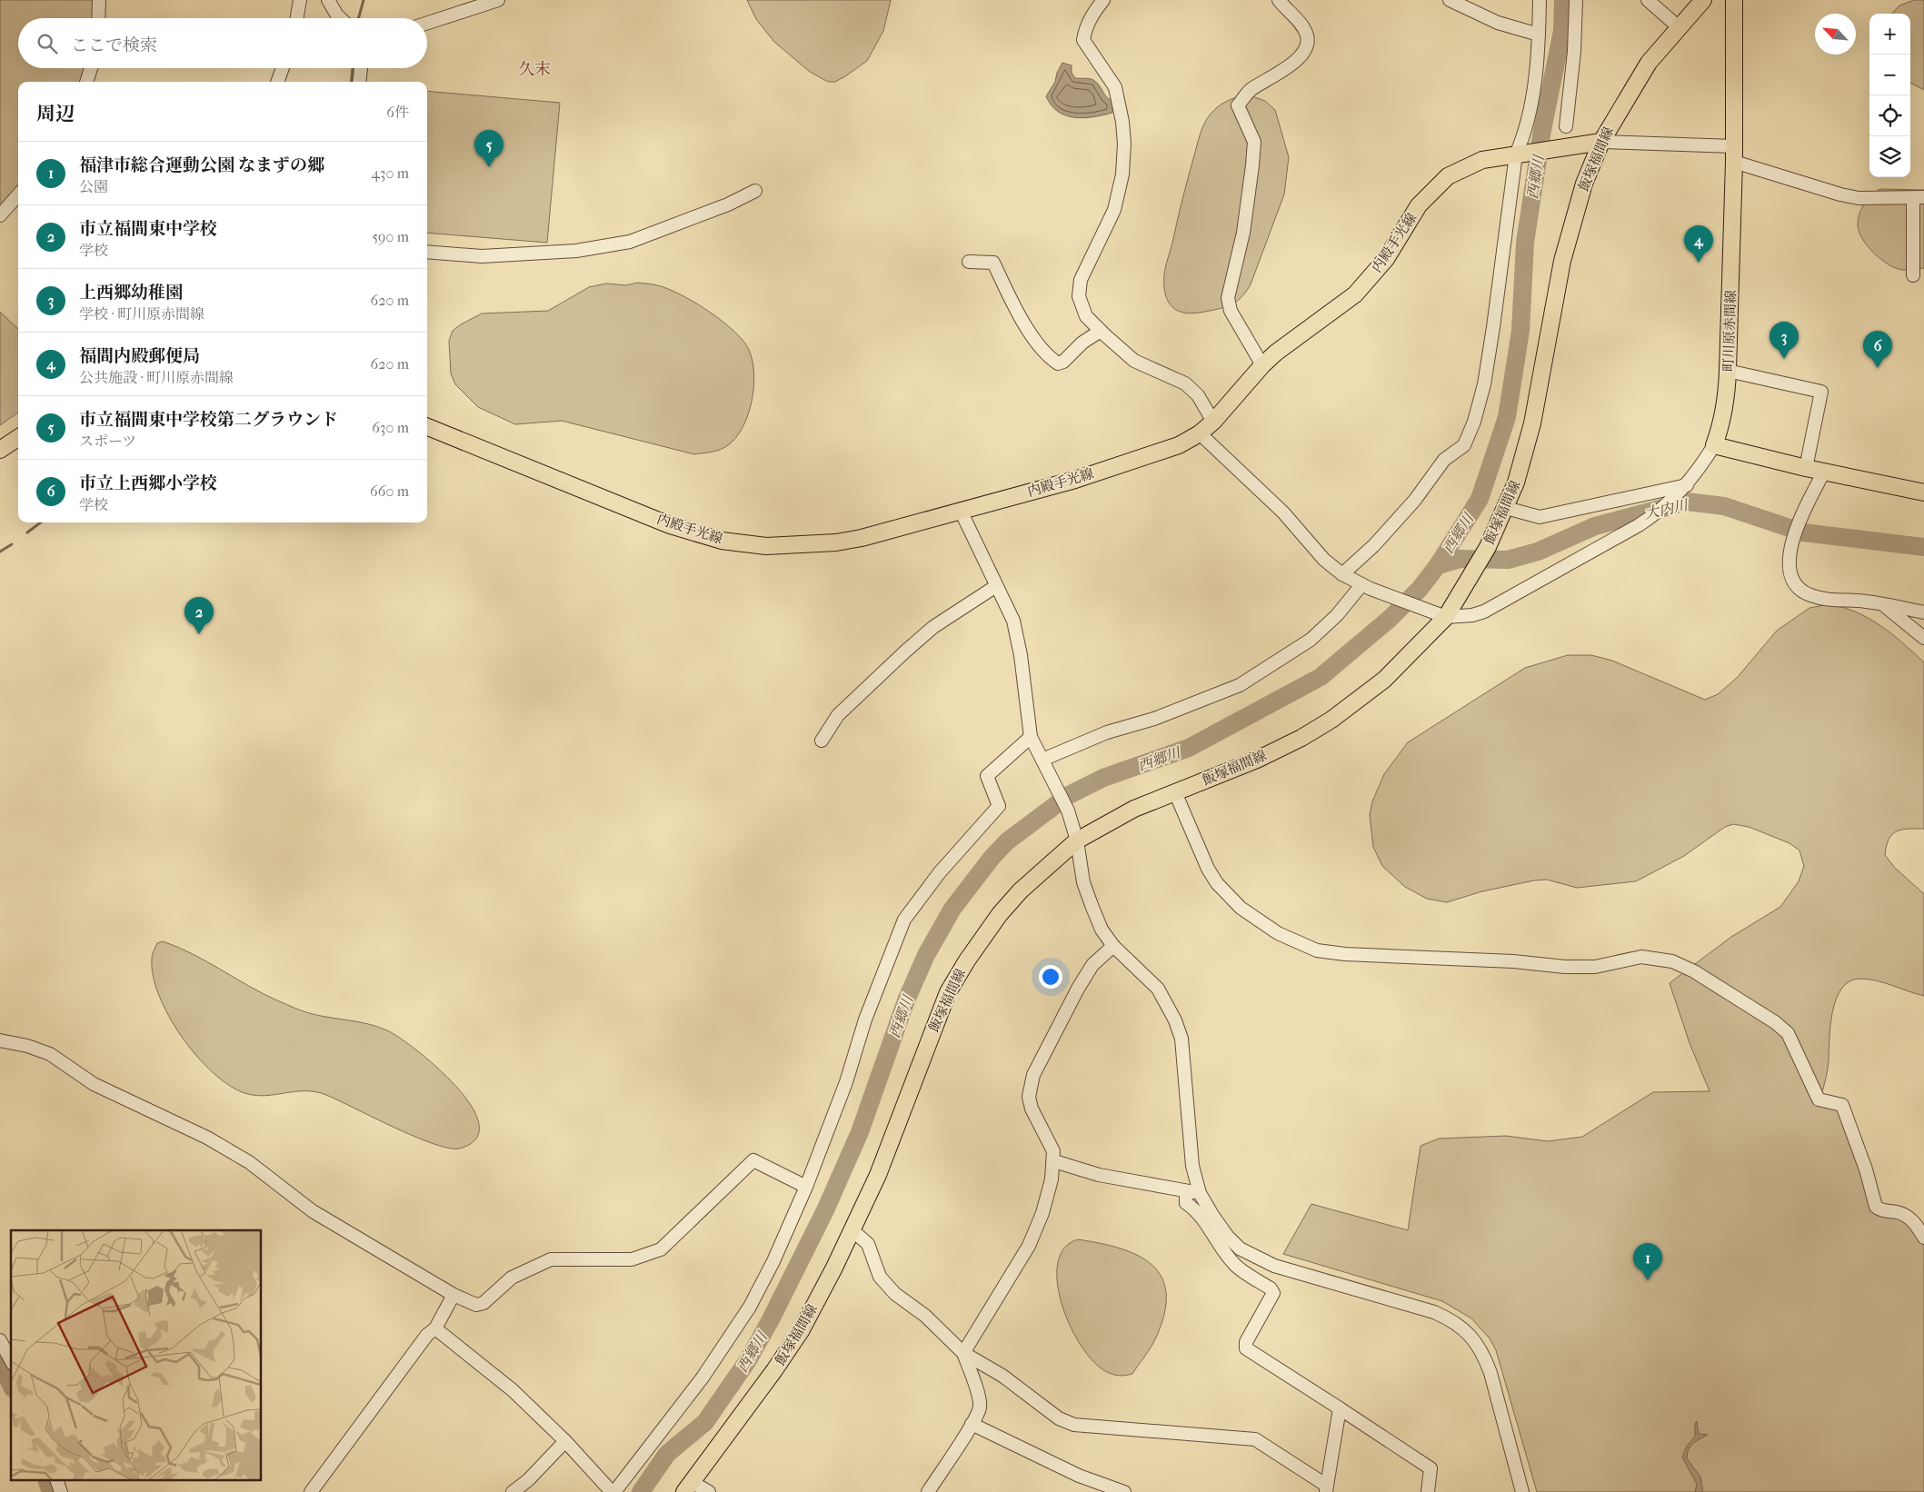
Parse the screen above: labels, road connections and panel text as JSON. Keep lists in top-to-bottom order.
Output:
{
  "streets": {
    "main road": ["飯塚福間線", "内殿手光線", "町川原赤間線"]
  },
  "crossings": [
    ["飯塚福間線", "内殿手光線"]
  ],
  "districts": ["久末"],
  "water": ["西郷川", "大内川"],
  "north": "top left",
  "page": {
    "map_buttons": ["+", "−"],
    "search": "ここで検索",
    "heading": ["周辺", "6件"],
    "pins": [
      "5",
      "4",
      "3",
      "6",
      "2",
      "1"
    ],
    "list": [
      {
        "mark": "1",
        "name": "福津市総合運動公園 なまずの郷",
        "note": "公園",
        "value": "430 m"
      },
      {
        "mark": "2",
        "name": "市立福間東中学校",
        "note": "学校",
        "value": "590 m"
      },
      {
        "mark": "3",
        "name": "上西郷幼稚園",
        "note": "学校 · 町川原赤間線",
        "value": "620 m"
      },
      {
        "mark": "4",
        "name": "福間内殿郵便局",
        "note": "公共施設 · 町川原赤間線",
        "value": "620 m"
      },
      {
        "mark": "5",
        "name": "市立福間東中学校第二グラウンド",
        "note": "スポーツ",
        "value": "630 m"
      },
      {
        "mark": "6",
        "name": "市立上西郷小学校",
        "note": "学校",
        "value": "660 m"
      }
    ]
  }
}
